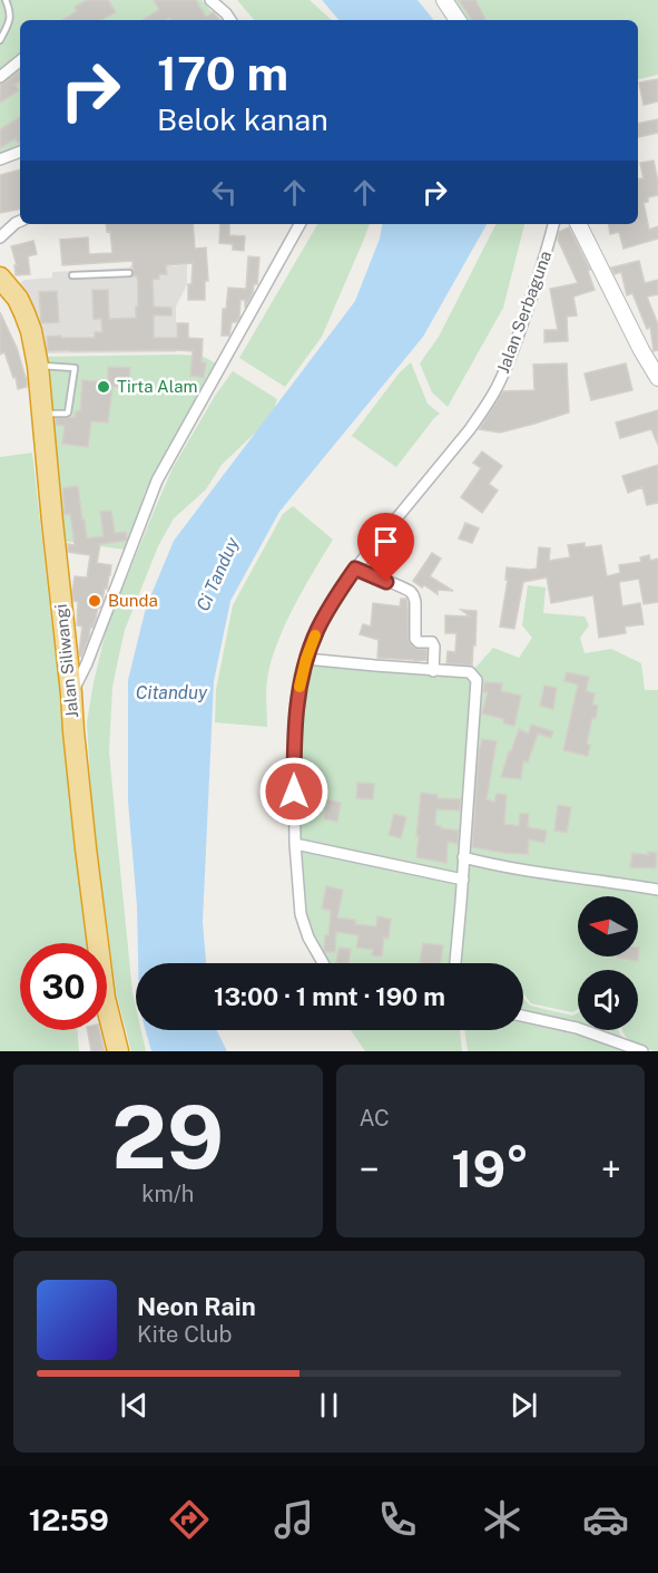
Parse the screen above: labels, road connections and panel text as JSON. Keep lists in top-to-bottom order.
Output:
{
  "streets": {
    "highway": ["Jalan Siliwangi"],
    "street": ["Jalan Serbaguna"]
  },
  "water": ["Ci Tanduy", "Citanduy"],
  "places": ["Tirta Alam", "Bunda"],
  "north": "left",
  "page": {
    "turn": ["170 m", "Belok kanan"],
    "limit": "30",
    "trip": "13:00 · 1 mnt · 190 m",
    "tile": [
      ["29", "km/h"],
      "AC"
    ],
    "heat": ["−", "19°", "+"],
    "song": ["Neon Rain", "Kite Club"],
    "tabs": "12:59"
  }
}
